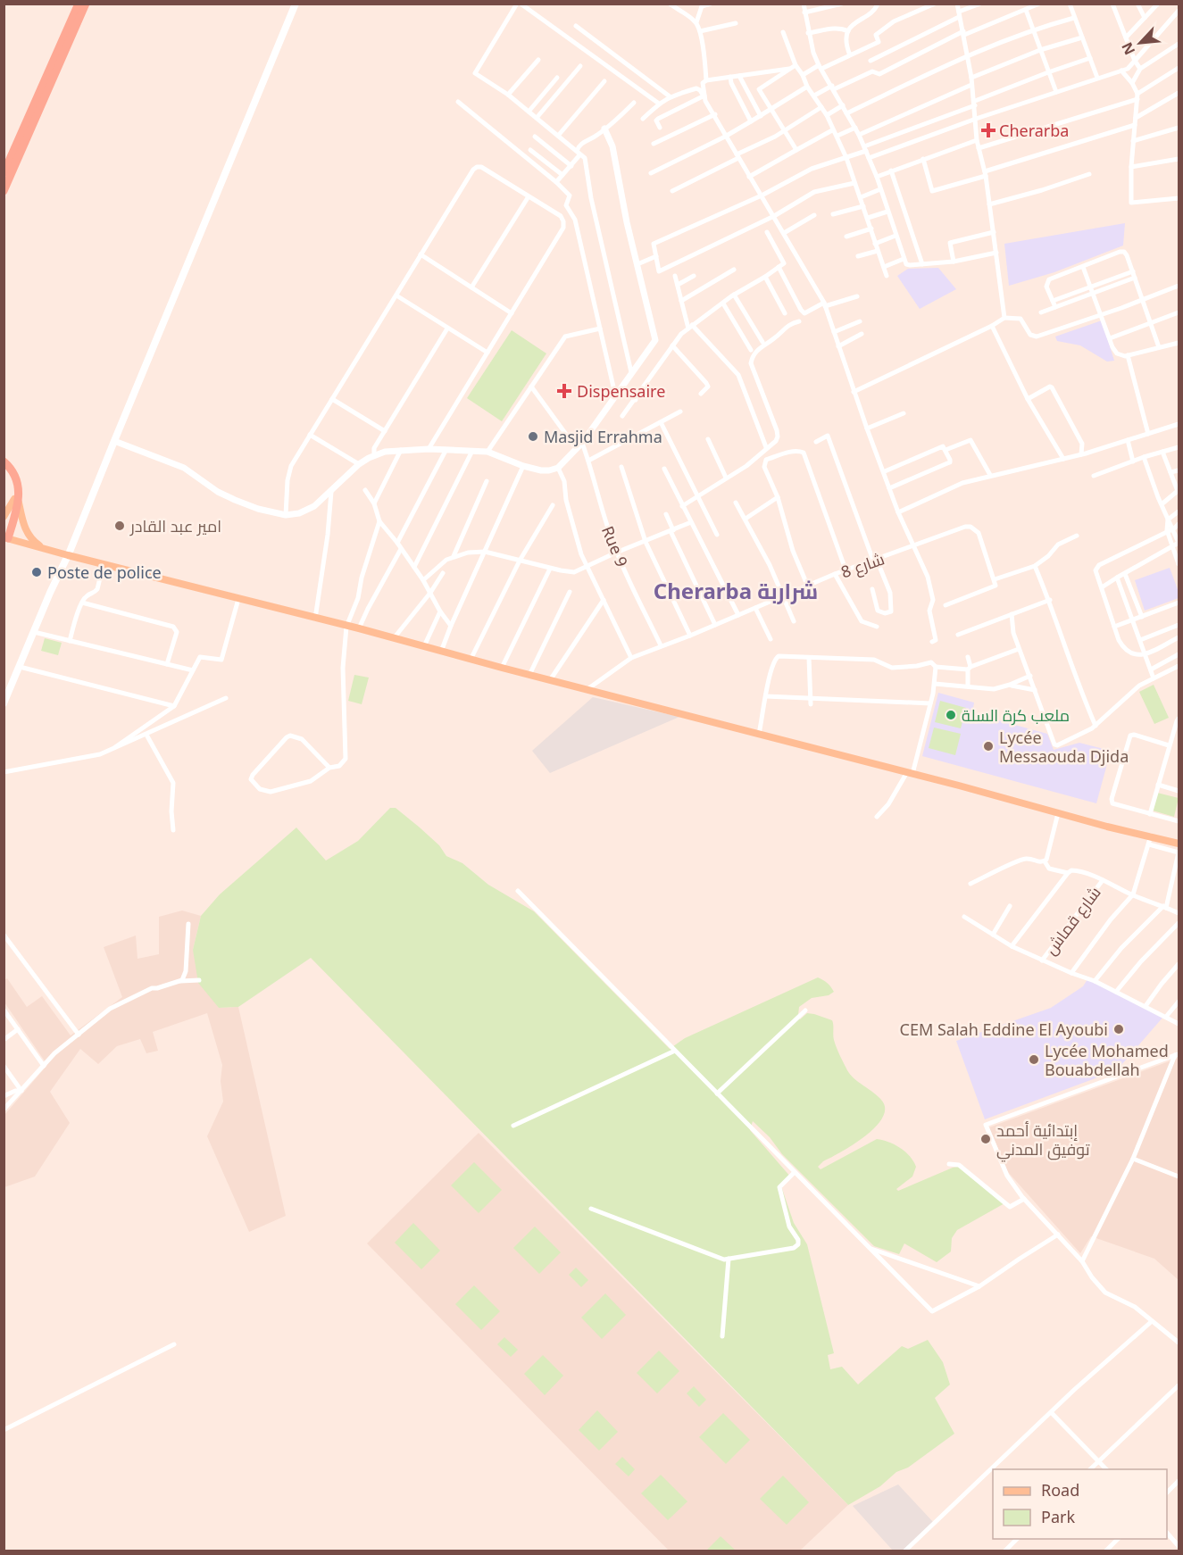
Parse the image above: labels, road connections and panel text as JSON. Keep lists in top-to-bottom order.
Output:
{
  "streets": {
    "street": ["Rue 9", "شارع 8", "شارع قماش"]
  },
  "crossings": [
    ["Rue 9", "شارع 8"]
  ],
  "districts": ["Cherarba شراربة"],
  "places": {
    "health": ["Cherarba", "Dispensaire"],
    "other": [
      "Masjid Errahma",
      "امير عبد القادر",
      "Poste de police",
      "ملعب كرة السلة",
      "Lycée Messaouda Djida",
      "CEM Salah Eddine El Ayoubi",
      "Lycée Mohamed Bouabdellah",
      "إبتدائية أحمد توفيق المدني"
    ]
  },
  "legend": ["Road", "Park"],
  "north": "bottom left"
}
